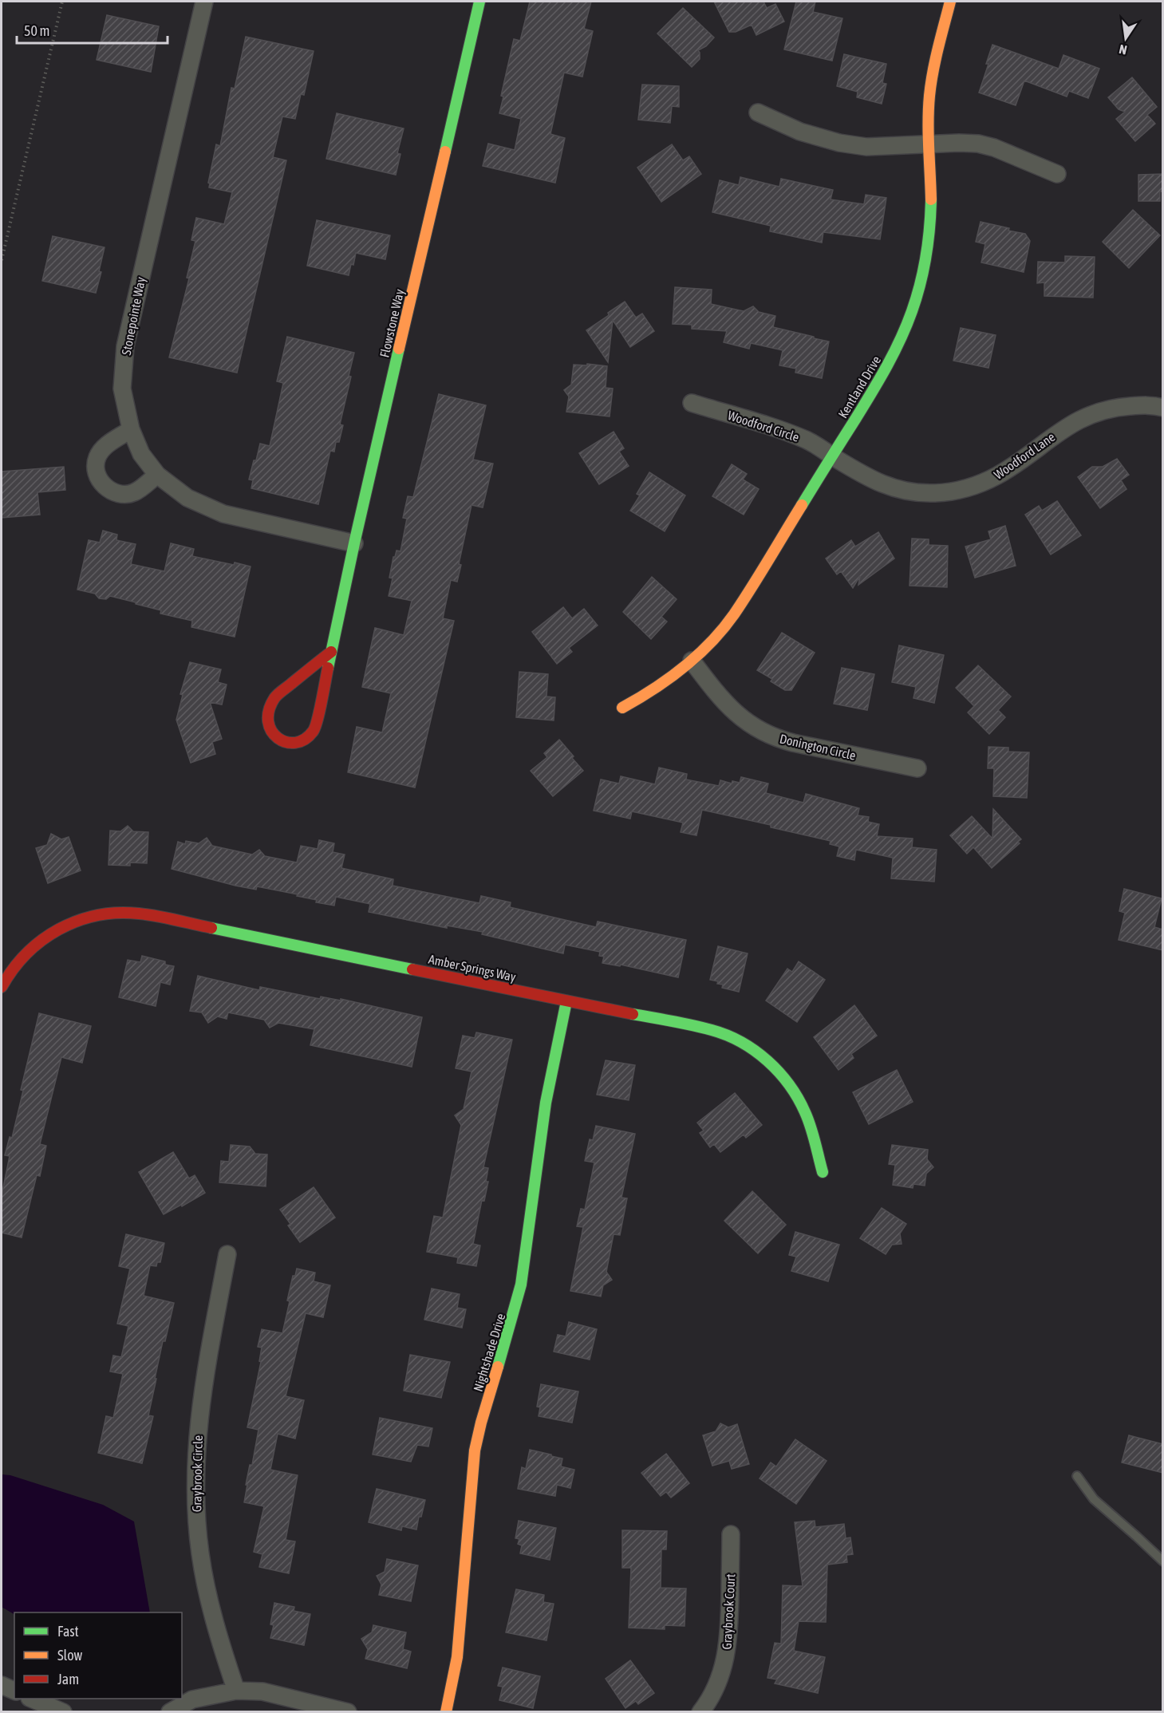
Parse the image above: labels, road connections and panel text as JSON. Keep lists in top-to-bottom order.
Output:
{
  "streets": {
    "street": [
      "Stonepointe Way",
      "Flowstone Way",
      "Kentland Drive",
      "Woodford Circle",
      "Woodford Lane",
      "Donington Circle",
      "Amber Springs Way",
      "Nightshade Drive",
      "Graybrook Circle",
      "Graybrook Court"
    ]
  },
  "crossings": [
    ["Stonepointe Way", "Flowstone Way"],
    ["Kentland Drive", "Woodford Circle"],
    ["Kentland Drive", "Woodford Lane"],
    ["Kentland Drive", "Donington Circle"],
    ["Woodford Circle", "Woodford Lane"],
    ["Amber Springs Way", "Nightshade Drive"]
  ],
  "legend": ["Fast", "Slow", "Jam"],
  "scale_bar": "50 m",
  "north": "bottom"
}
